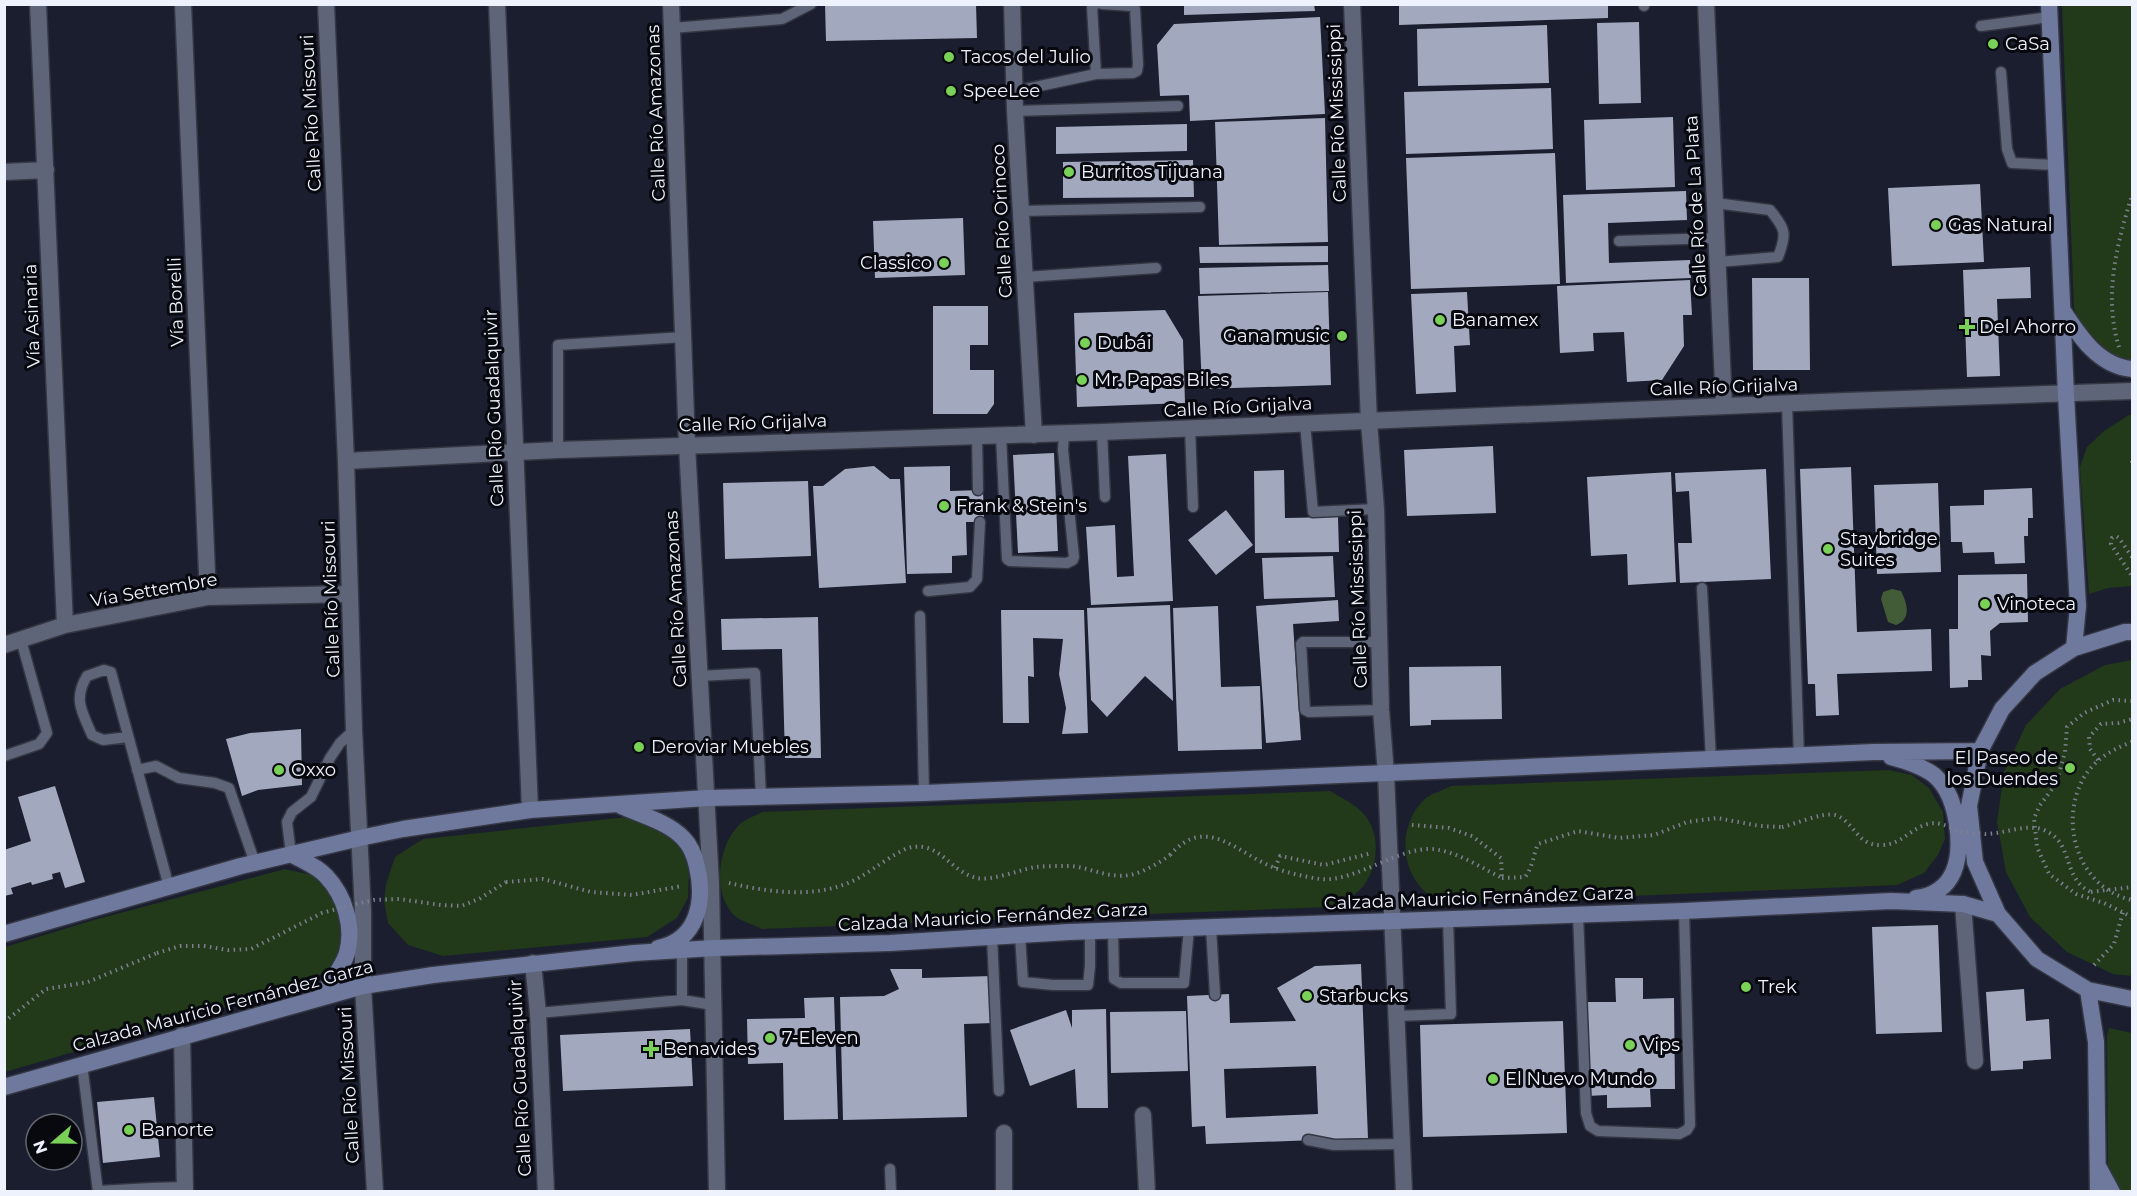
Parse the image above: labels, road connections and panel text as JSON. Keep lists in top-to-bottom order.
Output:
{
  "streets": {
    "main road": ["Calzada Mauricio Fernández Garza"],
    "street": [
      "Calle Río Missouri",
      "Calle Río Amazonas",
      "Calle Río Mississippi",
      "Calle Río de La Plata",
      "Calle Río Orinoco",
      "Vía Borelli",
      "Vía Asinaria",
      "Calle Río Grijalva",
      "Calle Río Guadalquivir",
      "Vía Settembre"
    ]
  },
  "crossings": [
    ["Calle Río Missouri", "Calle Río Grijalva"],
    ["Calle Río Missouri", "Vía Settembre"],
    ["Calle Río Missouri", "Calzada Mauricio Fernández Garza"],
    ["Calle Río Amazonas", "Calle Río Grijalva"],
    ["Calle Río Amazonas", "Calzada Mauricio Fernández Garza"],
    ["Calle Río Mississippi", "Calle Río Grijalva"],
    ["Calle Río Mississippi", "Calzada Mauricio Fernández Garza"],
    ["Calle Río de La Plata", "Calle Río Grijalva"],
    ["Calle Río Orinoco", "Calle Río Grijalva"],
    ["Vía Borelli", "Vía Settembre"],
    ["Vía Asinaria", "Vía Settembre"],
    ["Calle Río Grijalva", "Calle Río Guadalquivir"],
    ["Calle Río Guadalquivir", "Calzada Mauricio Fernández Garza"]
  ],
  "places": {
    "other": [
      "CaSa",
      "Tacos del Julio",
      "SpeeLee",
      "Burritos Tijuana",
      "Gas Natural",
      "Classico",
      "Banamex",
      "Gana music",
      "Dubái",
      "Mr. Papas Biles",
      "Frank & Stein's",
      "Staybridge Suites",
      "Vinoteca",
      "Deroviar Muebles",
      "El Paseo de los Duendes",
      "Oxxo",
      "Trek",
      "Starbucks",
      "7-Eleven",
      "Vips",
      "El Nuevo Mundo",
      "Banorte"
    ],
    "health": ["Del Ahorro", "Benavides"]
  },
  "north": "left"
}
